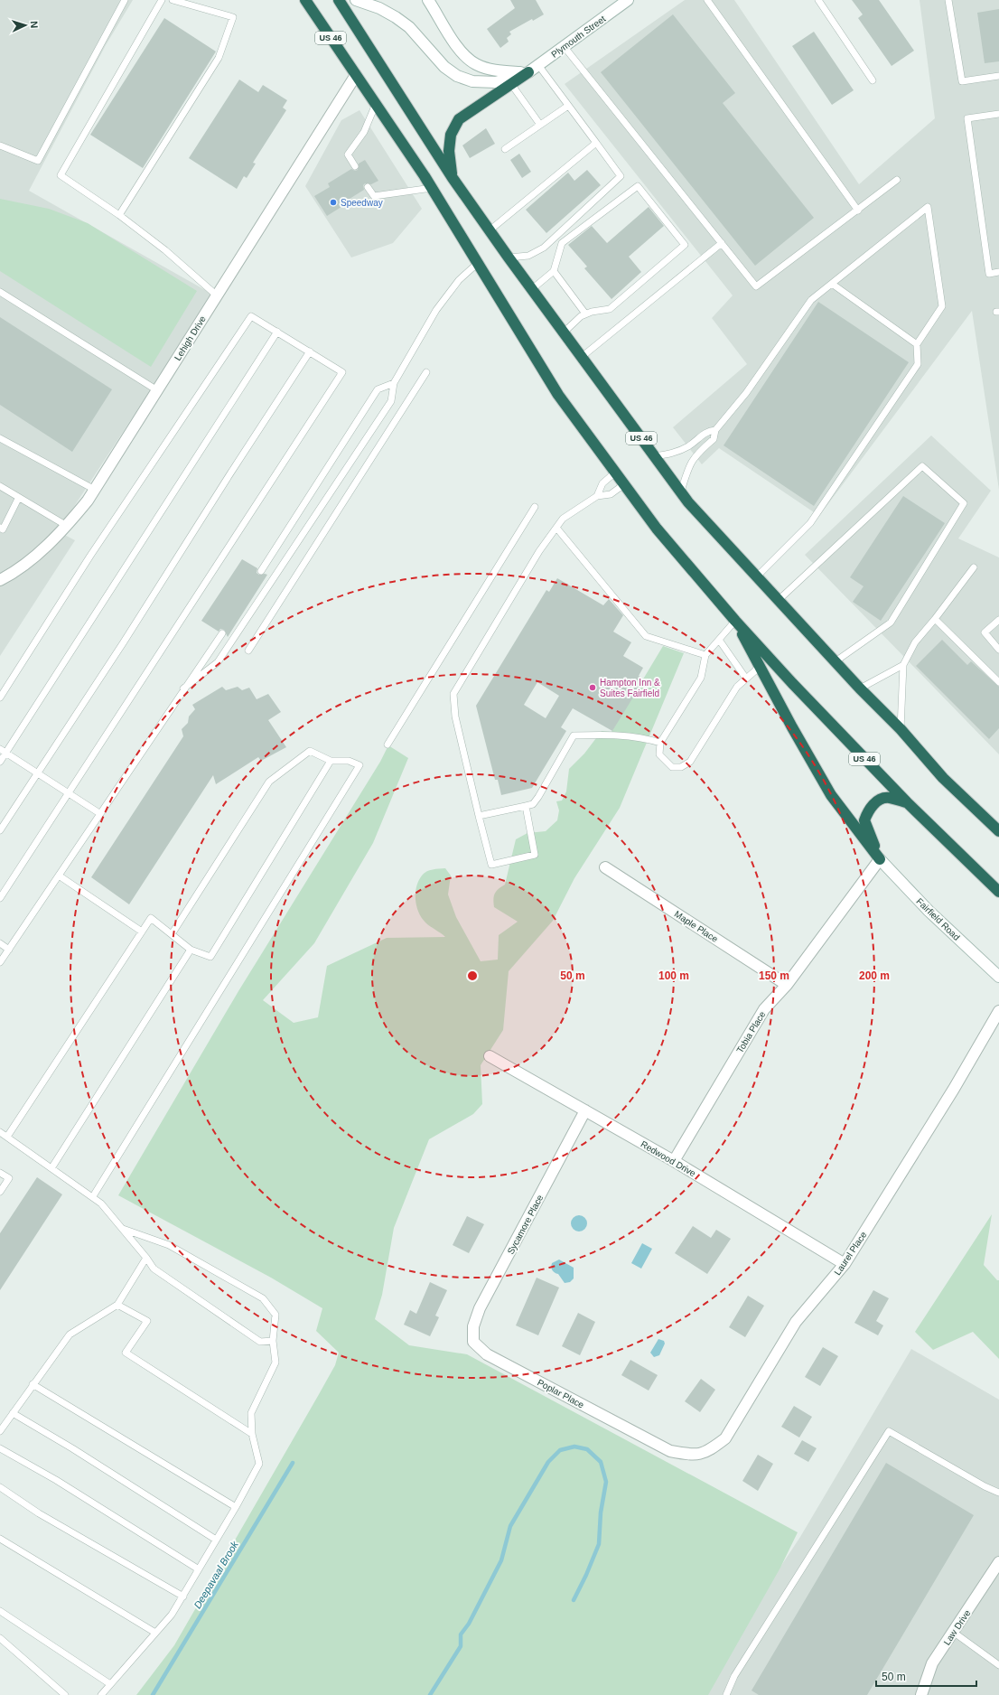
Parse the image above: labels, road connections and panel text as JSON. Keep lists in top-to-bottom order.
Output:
{
  "streets": {
    "highway": ["US 46"],
    "street": [
      "Plymouth Street",
      "Lehigh Drive",
      "Fairfield Road",
      "Maple Place",
      "Tobia Place",
      "Redwood Drive",
      "Sycamore Place",
      "Laurel Place",
      "Poplar Place",
      "Law Drive"
    ]
  },
  "crossings": [
    ["US 46", "Lehigh Drive"],
    ["Fairfield Road", "Tobia Place"],
    ["Maple Place", "Tobia Place"],
    ["Tobia Place", "Redwood Drive"],
    ["Redwood Drive", "Sycamore Place"],
    ["Redwood Drive", "Laurel Place"],
    ["Sycamore Place", "Poplar Place"],
    ["Laurel Place", "Poplar Place"]
  ],
  "water": ["Deepavaal Brook"],
  "places": ["Speedway", "Hampton Inn & Suites Fairfield"],
  "scale_bar": "50 m",
  "north": "right",
  "rings": [
    "50 m",
    "100 m",
    "150 m",
    "200 m"
  ]
}
